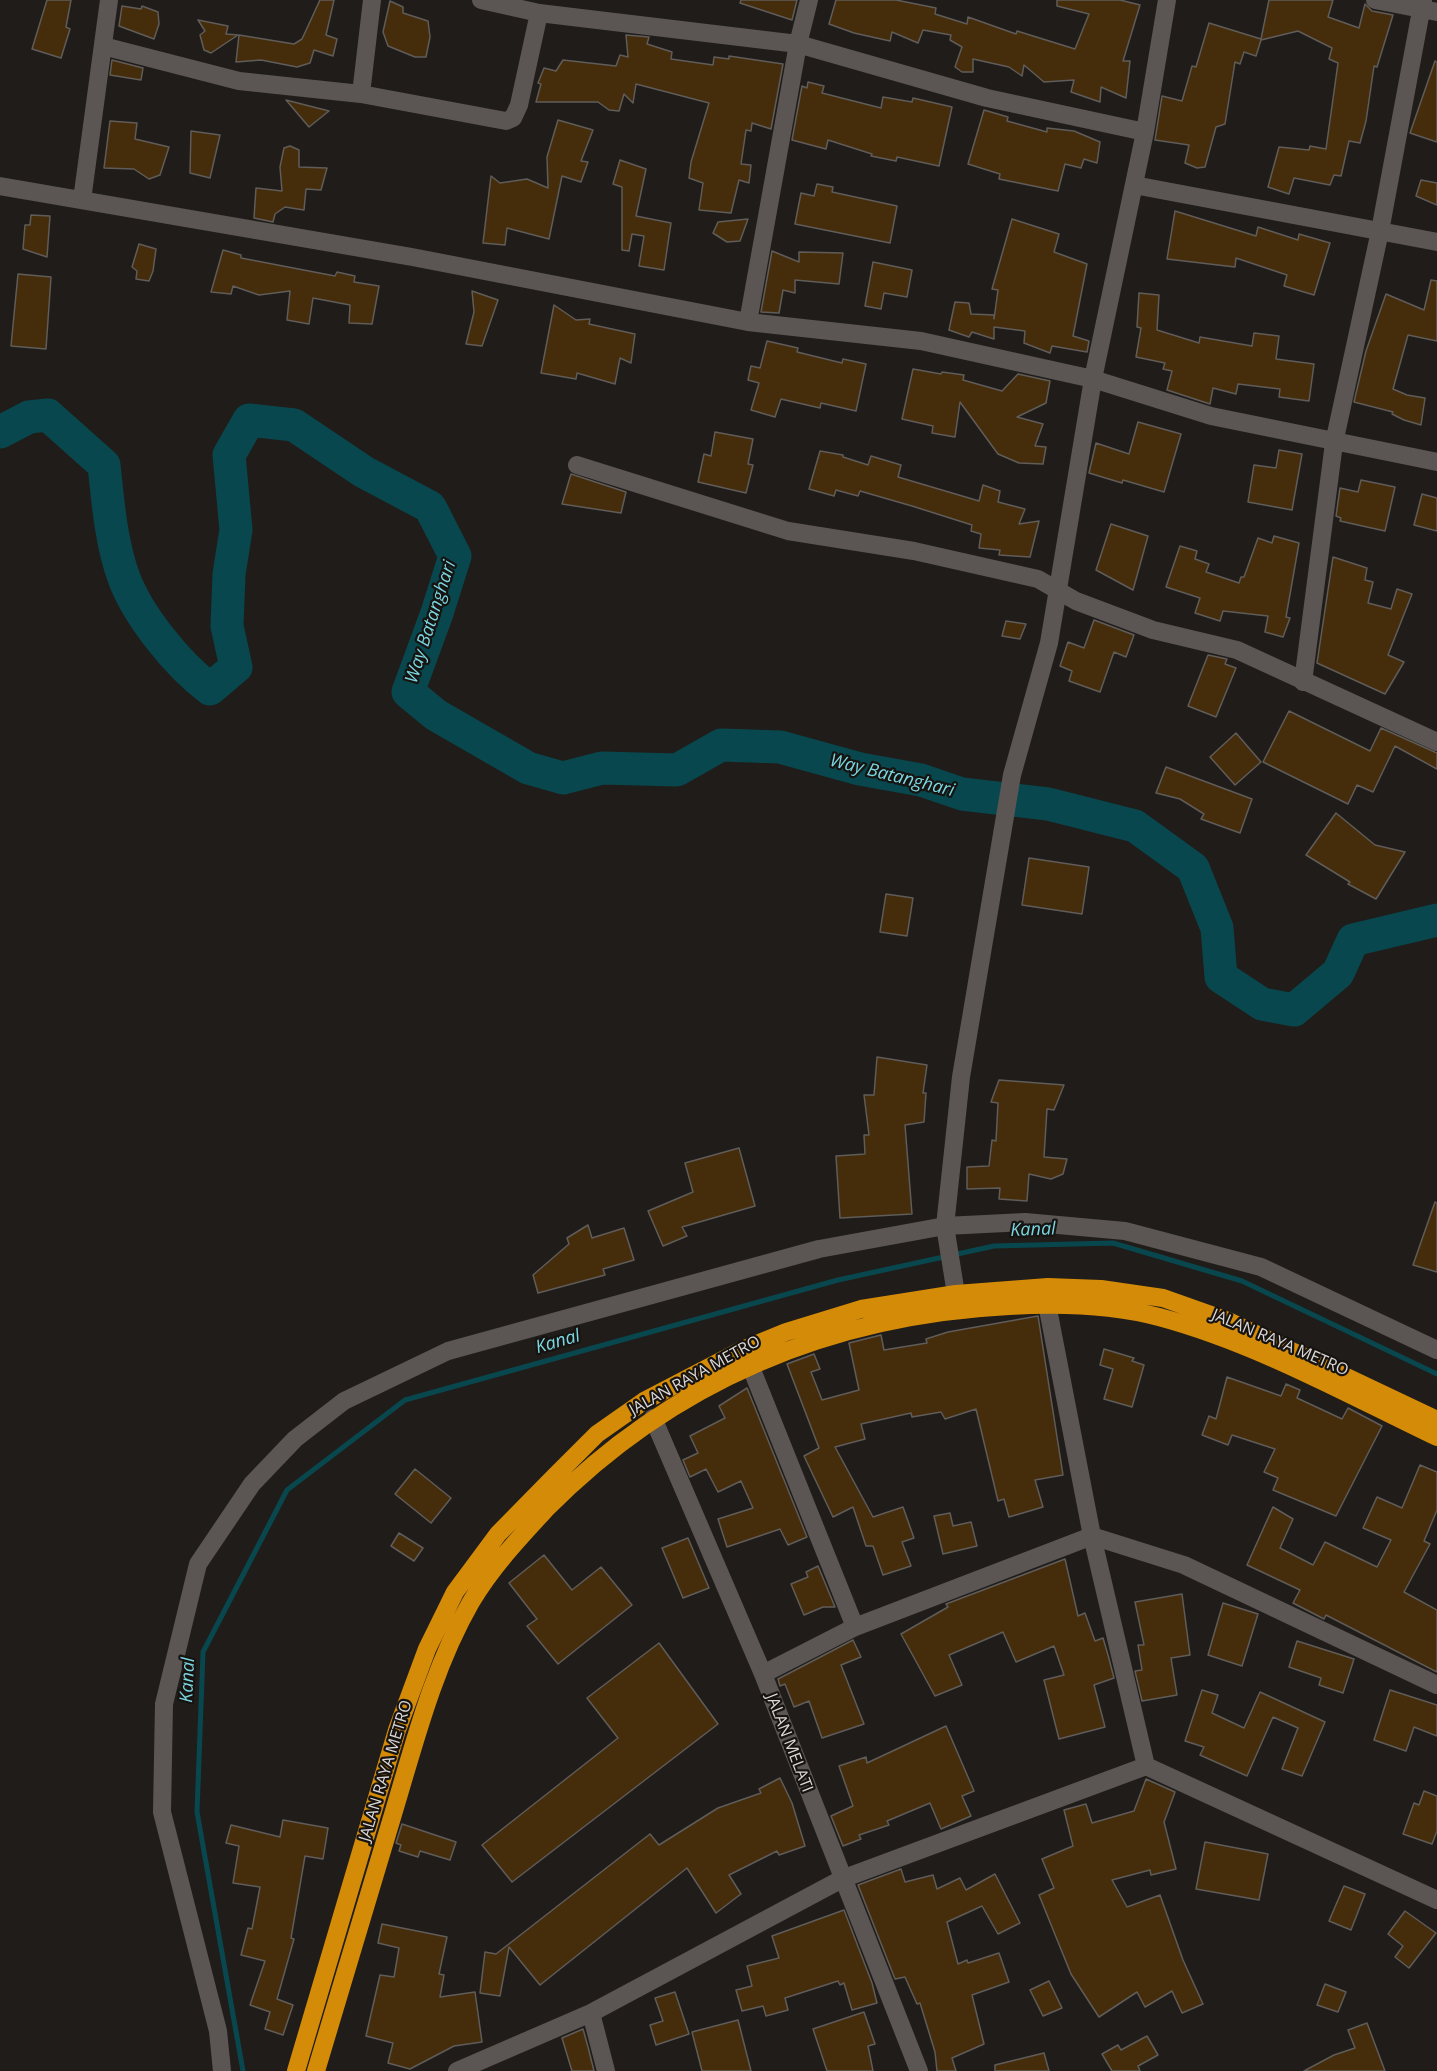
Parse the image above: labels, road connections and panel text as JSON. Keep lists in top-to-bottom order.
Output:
{
  "streets": {
    "highway": ["JALAN RAYA METRO"],
    "street": ["JALAN MELATI"]
  },
  "crossings": [
    ["JALAN RAYA METRO", "JALAN MELATI"]
  ],
  "water": ["Way Batanghari", "Kanal"]
}
